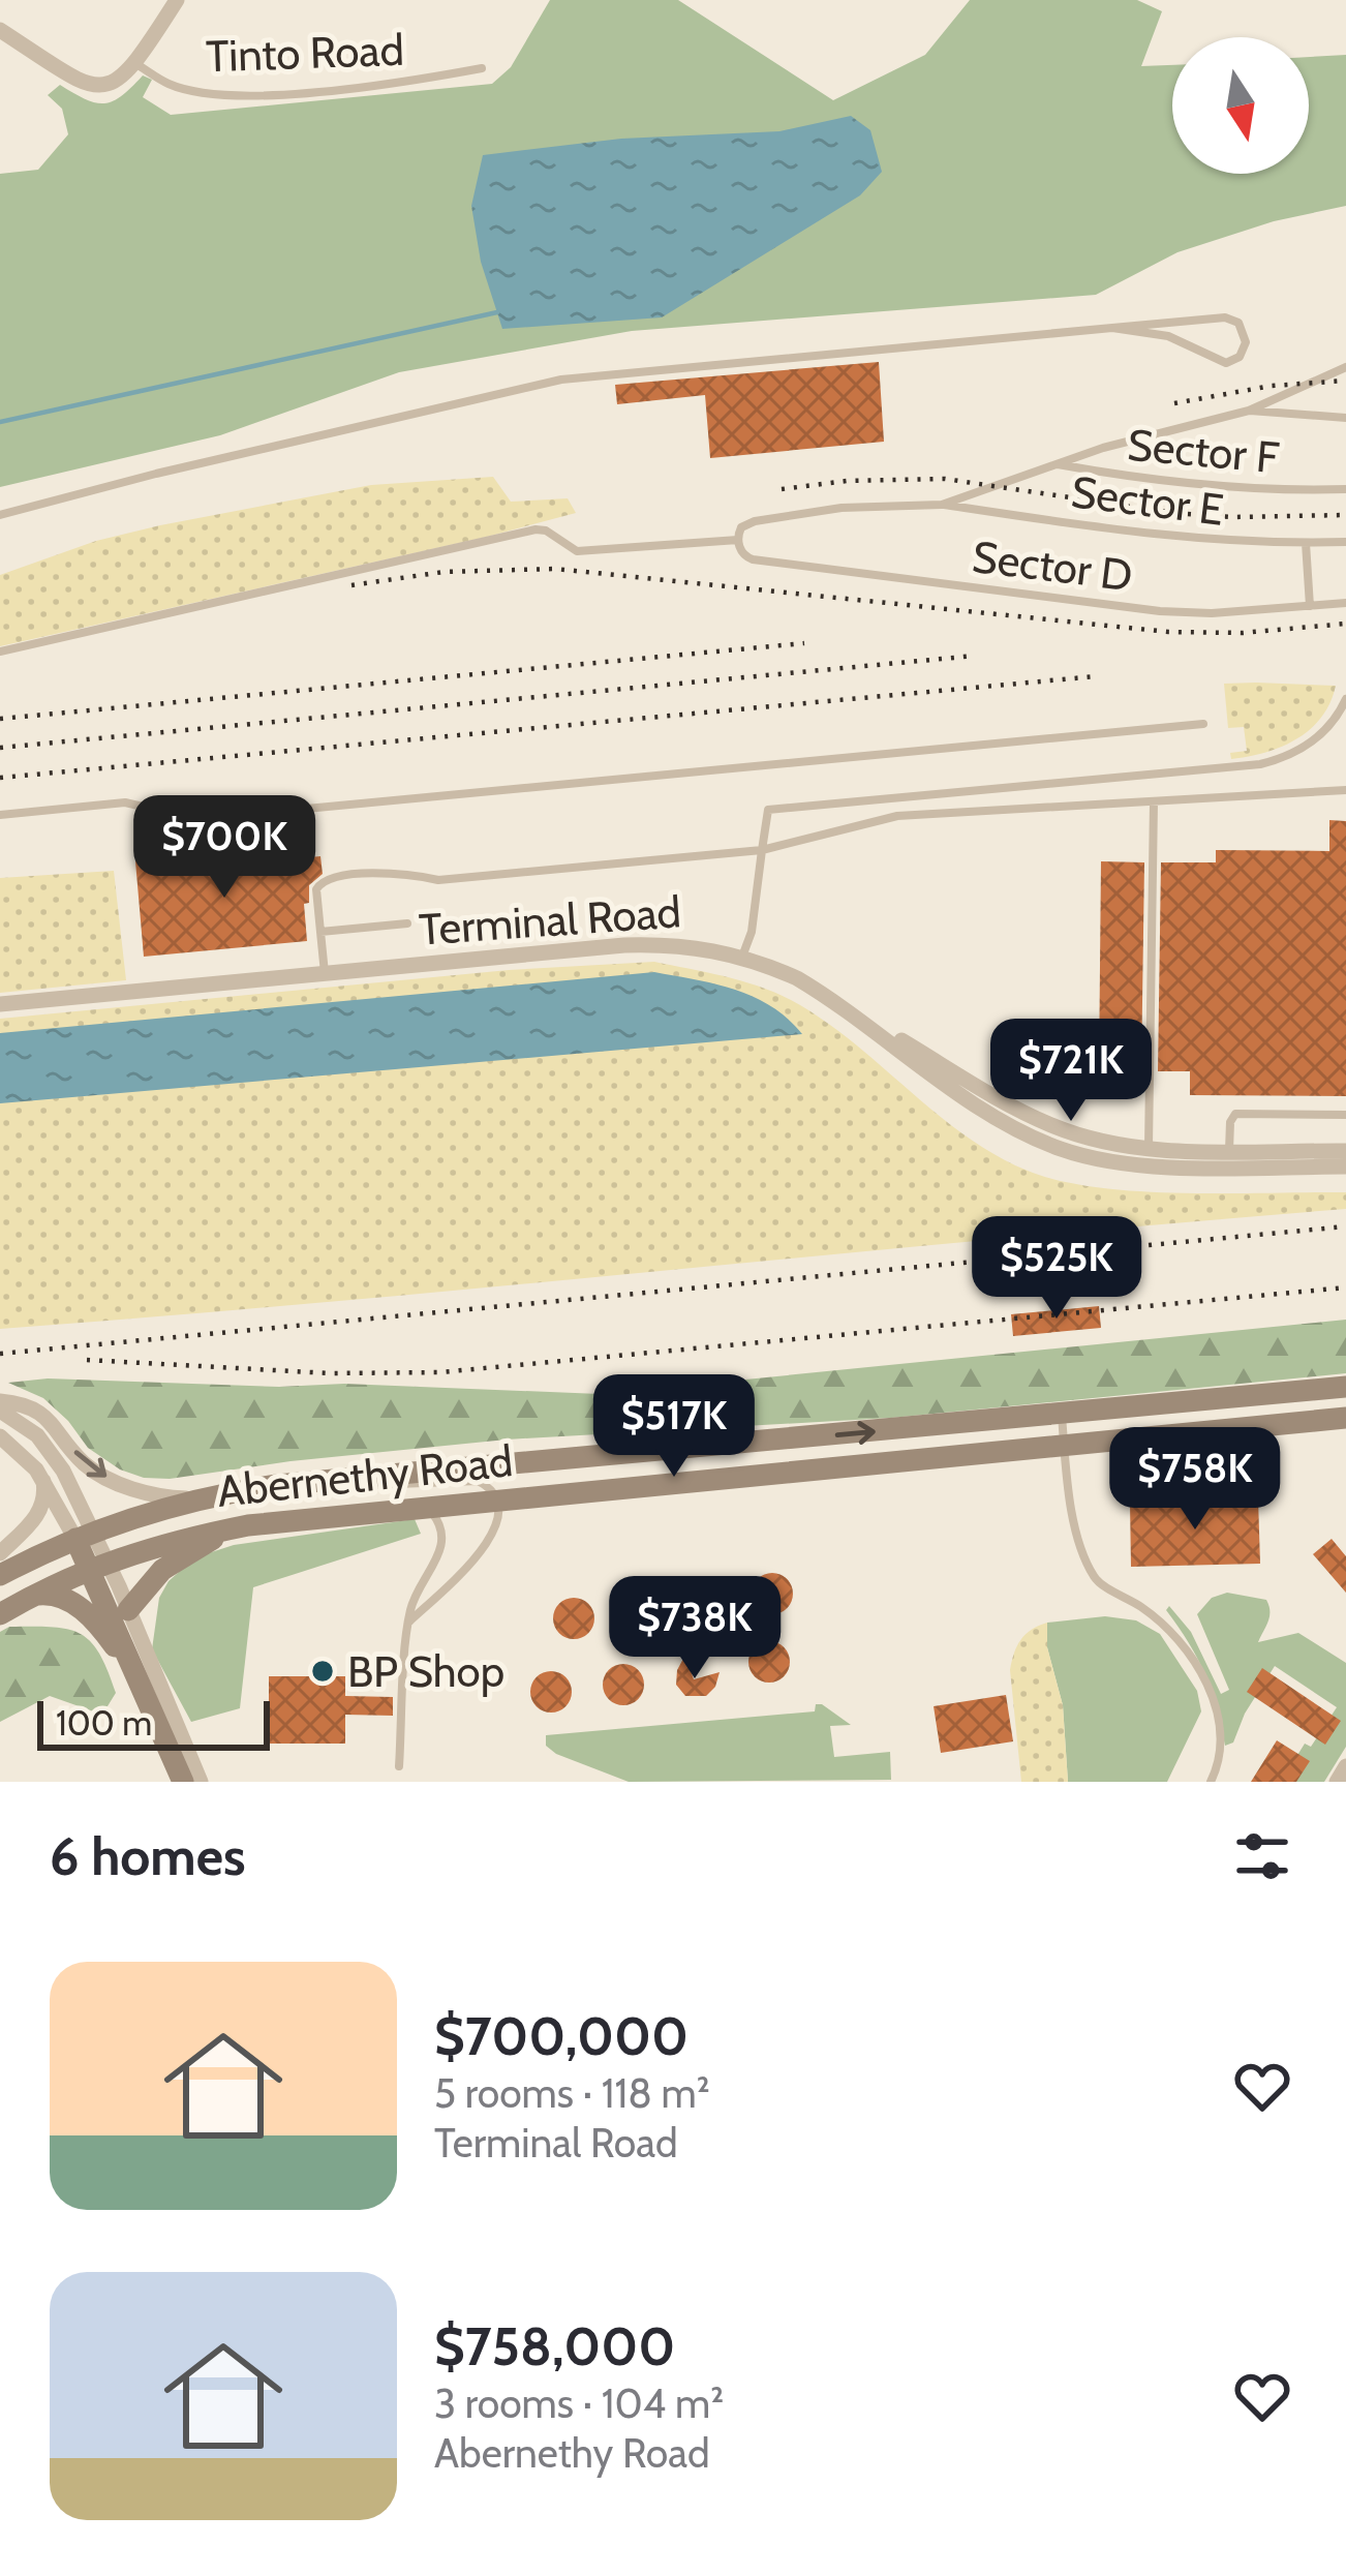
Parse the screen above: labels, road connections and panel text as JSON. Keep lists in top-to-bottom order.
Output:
{
  "streets": {
    "main road": ["Abernethy Road"],
    "street": ["Terminal Road"],
    "lane": [
      "Tinto Road",
      "Sector F",
      "Sector E",
      "Sector D"
    ]
  },
  "places": ["BP Shop"],
  "scale_bar": "100 m",
  "north": "bottom",
  "page": {
    "price": [
      "$700K",
      "$721K",
      "$525K",
      "$517K",
      "$758K",
      "$738K"
    ],
    "scale": "100 m",
    "heading": "6 homes",
    "list": [
      {
        "name": "$700,000",
        "note": "5 rooms · 118 m² · Terminal Road"
      },
      {
        "name": "$758,000",
        "note": "3 rooms · 104 m² · Abernethy Road"
      }
    ]
  }
}
